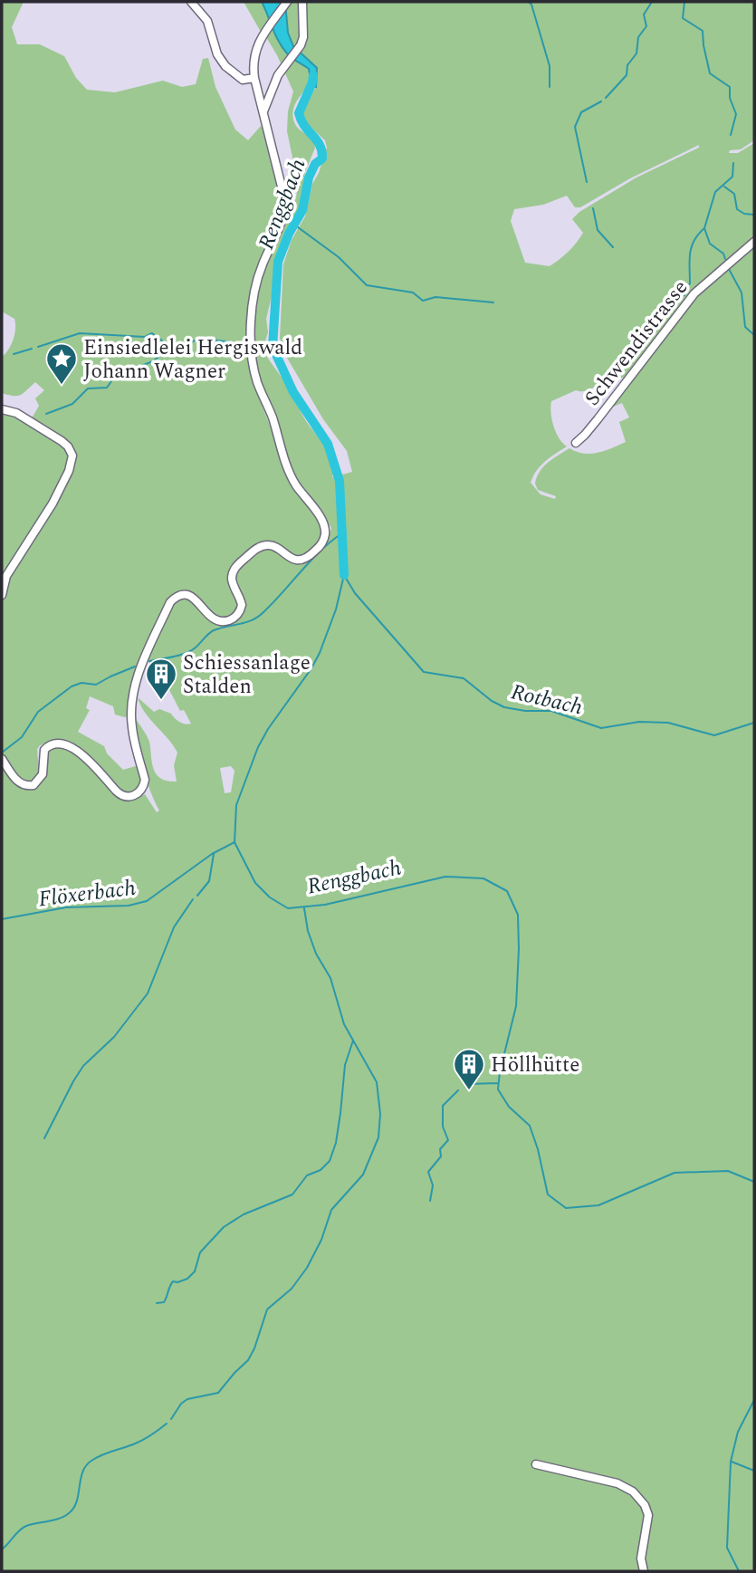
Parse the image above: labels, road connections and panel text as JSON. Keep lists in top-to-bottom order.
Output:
{
  "streets": {
    "street": ["Schwendistrasse"]
  },
  "water": ["Renggbach", "Rotbach", "Flöxerbach"],
  "places": {
    "place": ["Einsiedlelei Hergiswald Johann Wagner"],
    "building": ["Schiessanlage Stalden", "Höllhütte"]
  }
}
